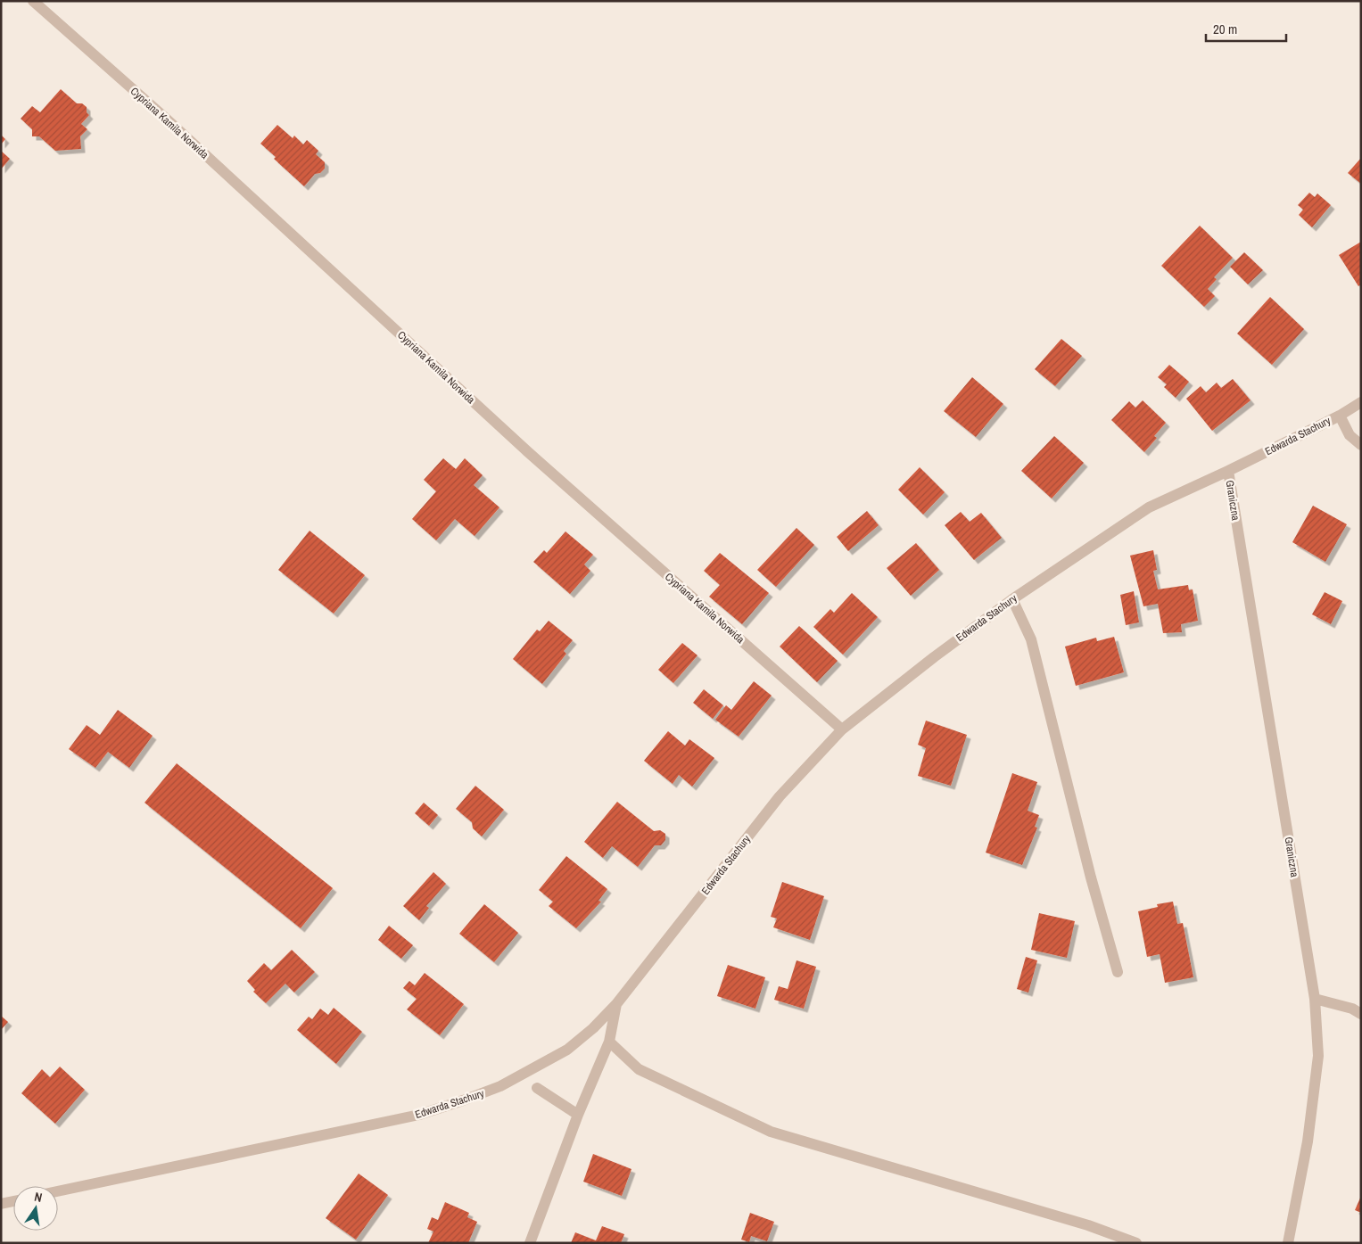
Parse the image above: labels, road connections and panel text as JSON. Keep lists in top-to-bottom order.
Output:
{
  "streets": {
    "street": ["Cypriana Kamila Norwida", "Edwarda Stachury", "Graniczna"]
  },
  "crossings": [
    ["Cypriana Kamila Norwida", "Edwarda Stachury"],
    ["Edwarda Stachury", "Graniczna"]
  ],
  "scale_bar": "20 m",
  "north": "top"
}
